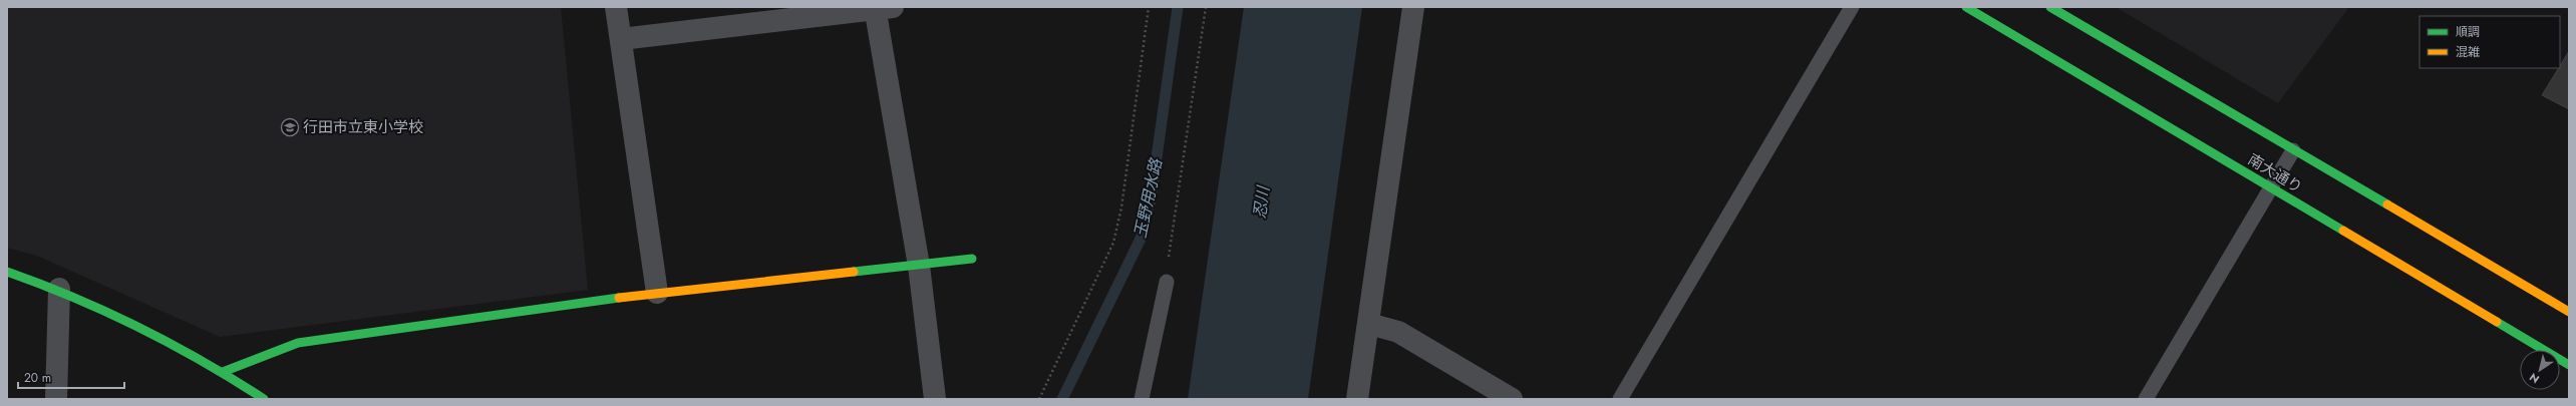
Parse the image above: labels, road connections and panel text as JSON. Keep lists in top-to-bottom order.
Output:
{
  "streets": {
    "street": ["南大通り"]
  },
  "water": ["玉野用水路", "忍川"],
  "places": {
    "school or university": ["行田市立東小学校"]
  },
  "legend": ["順調", "混雑"],
  "scale_bar": "20 m",
  "north": "bottom left"
}
